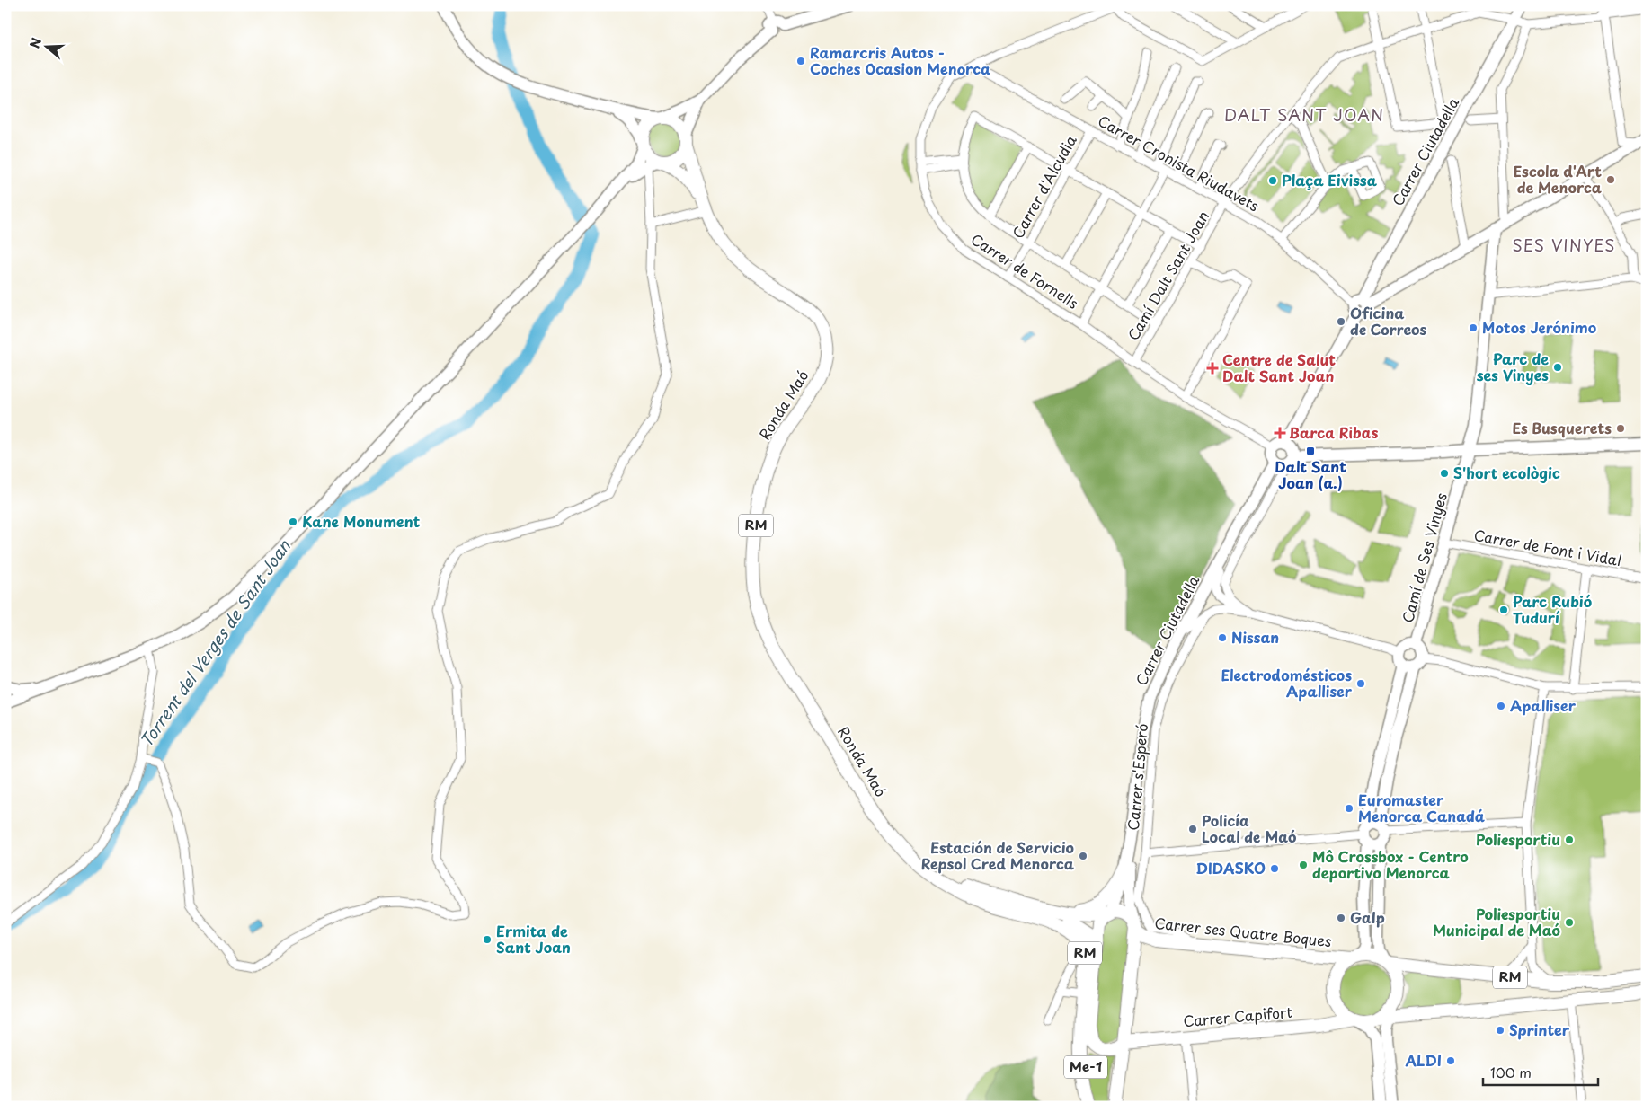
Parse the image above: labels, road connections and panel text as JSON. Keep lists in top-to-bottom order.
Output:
{
  "streets": {
    "main road": [
      "Ronda Maó",
      "RM",
      "Carrer ses Quatre Boques",
      "Carrer Capifort",
      "Me-1"
    ],
    "street": [
      "Carrer Ciutadella",
      "Carrer Cronista Riudavets",
      "Carrer d'Alcudia",
      "Carrer de Fornells",
      "Camí Dalt Sant Joan",
      "Carrer de Font i Vidal",
      "Camí de Ses Vinyes",
      "Carrer s'Esperó"
    ]
  },
  "crossings": [
    ["Carrer Ciutadella", "Carrer Cronista Riudavets"],
    ["Carrer Ciutadella", "Carrer de Fornells"],
    ["Carrer Ciutadella", "RM"],
    ["Carrer Ciutadella", "Carrer ses Quatre Boques"],
    ["Carrer Cronista Riudavets", "Carrer d'Alcudia"],
    ["Carrer Cronista Riudavets", "Carrer de Fornells"],
    ["Carrer Cronista Riudavets", "Camí Dalt Sant Joan"],
    ["Carrer d'Alcudia", "Carrer de Fornells"],
    ["Carrer de Fornells", "Camí Dalt Sant Joan"],
    ["Ronda Maó", "RM"],
    ["RM", "Carrer ses Quatre Boques"],
    ["RM", "Carrer Capifort"],
    ["RM", "Me-1"],
    ["Carrer de Font i Vidal", "Camí de Ses Vinyes"],
    ["Carrer s'Esperó", "Carrer ses Quatre Boques"],
    ["Carrer ses Quatre Boques", "Carrer Capifort"],
    ["Carrer Capifort", "Me-1"]
  ],
  "districts": ["DALT SANT JOAN", "SES VINYES"],
  "water": ["Torrent del Verges de Sant Joan"],
  "places": {
    "other": [
      "Ramarcris Autos - Coches Ocasion Menorca",
      "Escola d'Art de Menorca",
      "Plaça Eivissa",
      "Oficina de Correos",
      "Motos Jerónimo",
      "Parc de ses Vinyes",
      "Es Busquerets",
      "S'hort ecològic",
      "Kane Monument",
      "Parc Rubió Tudurí",
      "Nissan",
      "Electrodomésticos Apalliser",
      "Apalliser",
      "Euromaster Menorca Canadá",
      "Policía Local de Maó",
      "Poliesportiu",
      "Estación de Servicio Repsol Cred Menorca",
      "Mô Crossbox - Centro deportivo Menorca",
      "DIDASKO",
      "Galp",
      "Poliesportiu Municipal de Maó",
      "Ermita de Sant Joan",
      "Sprinter",
      "ALDI"
    ],
    "health": ["Centre de Salut Dalt Sant Joan", "Barca Ribas"],
    "transit": ["Dalt Sant Joan (a.)"]
  },
  "scale_bar": "100 m",
  "north": "left"
}
